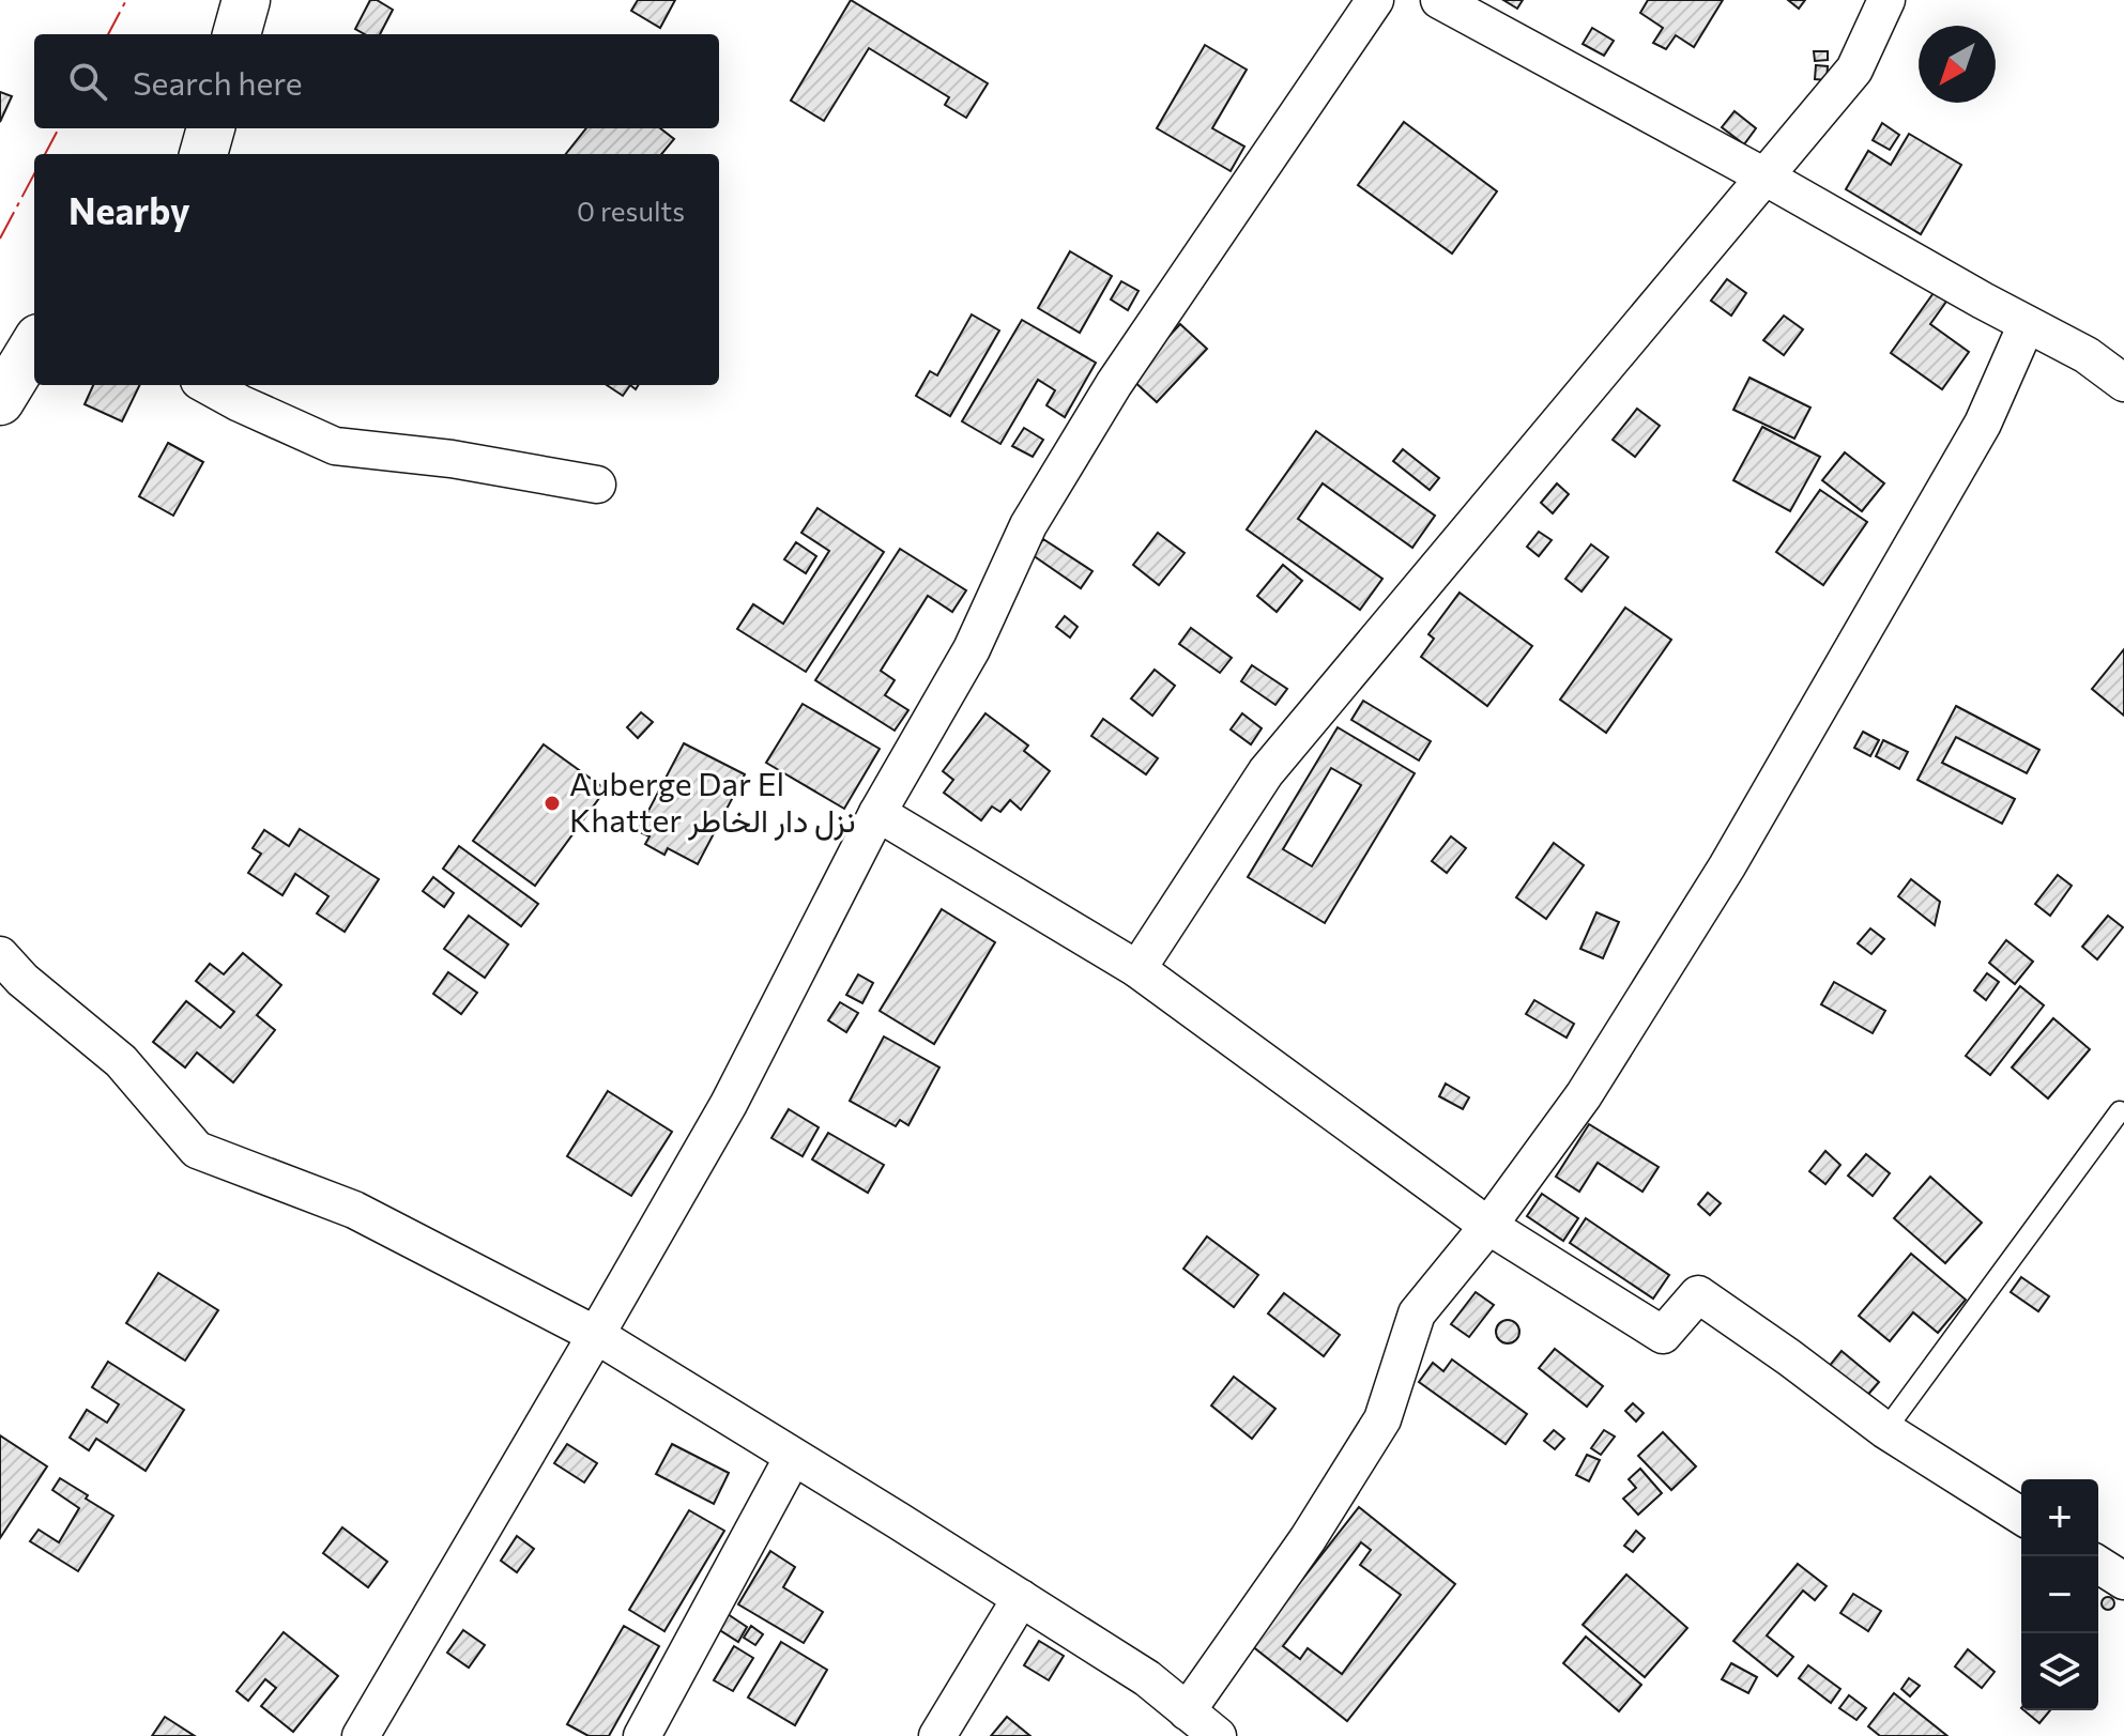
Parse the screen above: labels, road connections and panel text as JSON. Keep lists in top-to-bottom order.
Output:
{
  "places": ["Auberge Dar El Khatter نزل دار الخاطر"],
  "north": "bottom left",
  "page": {
    "search": "Search here",
    "heading": ["Nearby", "0 results"],
    "map_buttons": ["+", "−"]
  }
}
